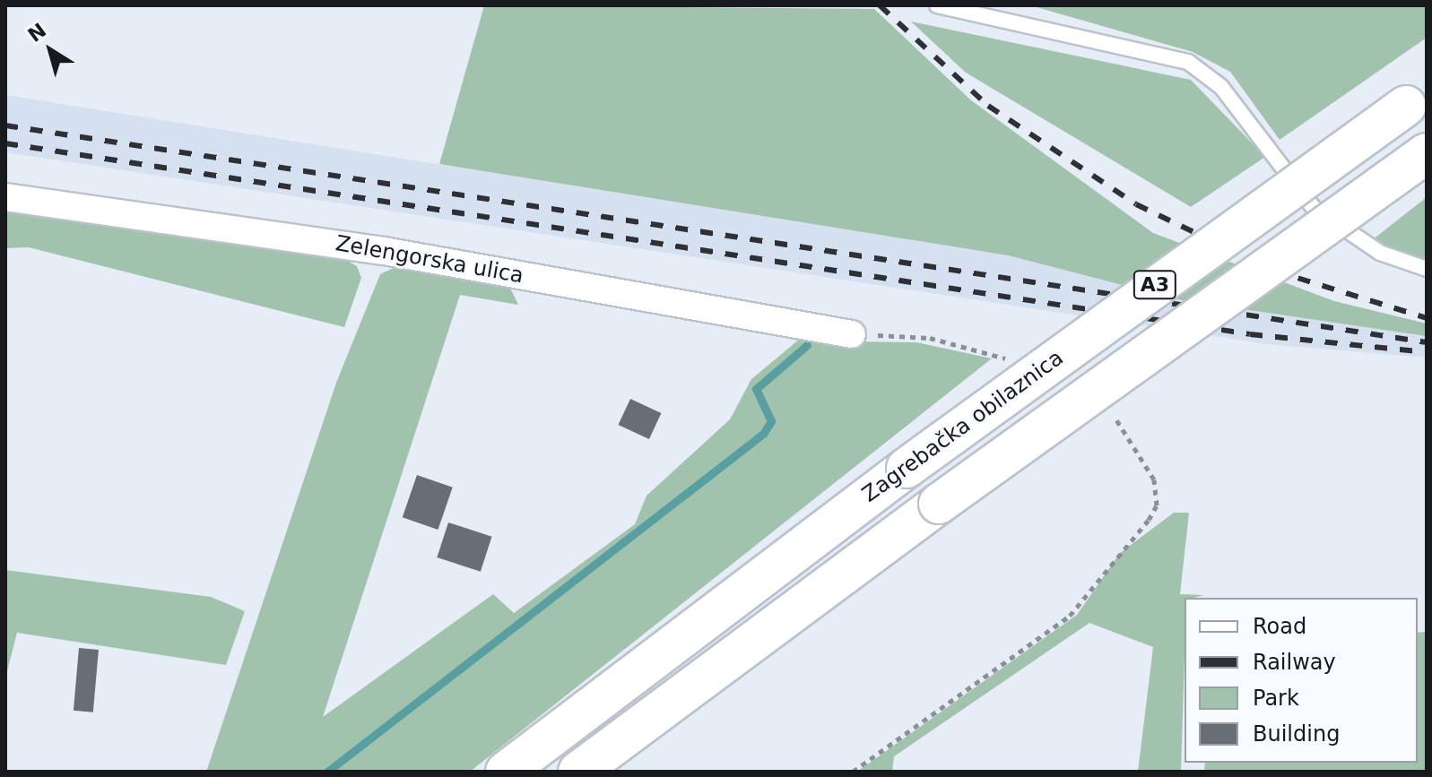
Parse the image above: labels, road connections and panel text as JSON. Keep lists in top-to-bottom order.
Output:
{
  "streets": {
    "highway": ["A3", "Zagrebačka obilaznica"],
    "street": ["Zelengorska ulica"]
  },
  "legend": [
    "Road",
    "Railway",
    "Park",
    "Building"
  ],
  "north": "top left"
}
